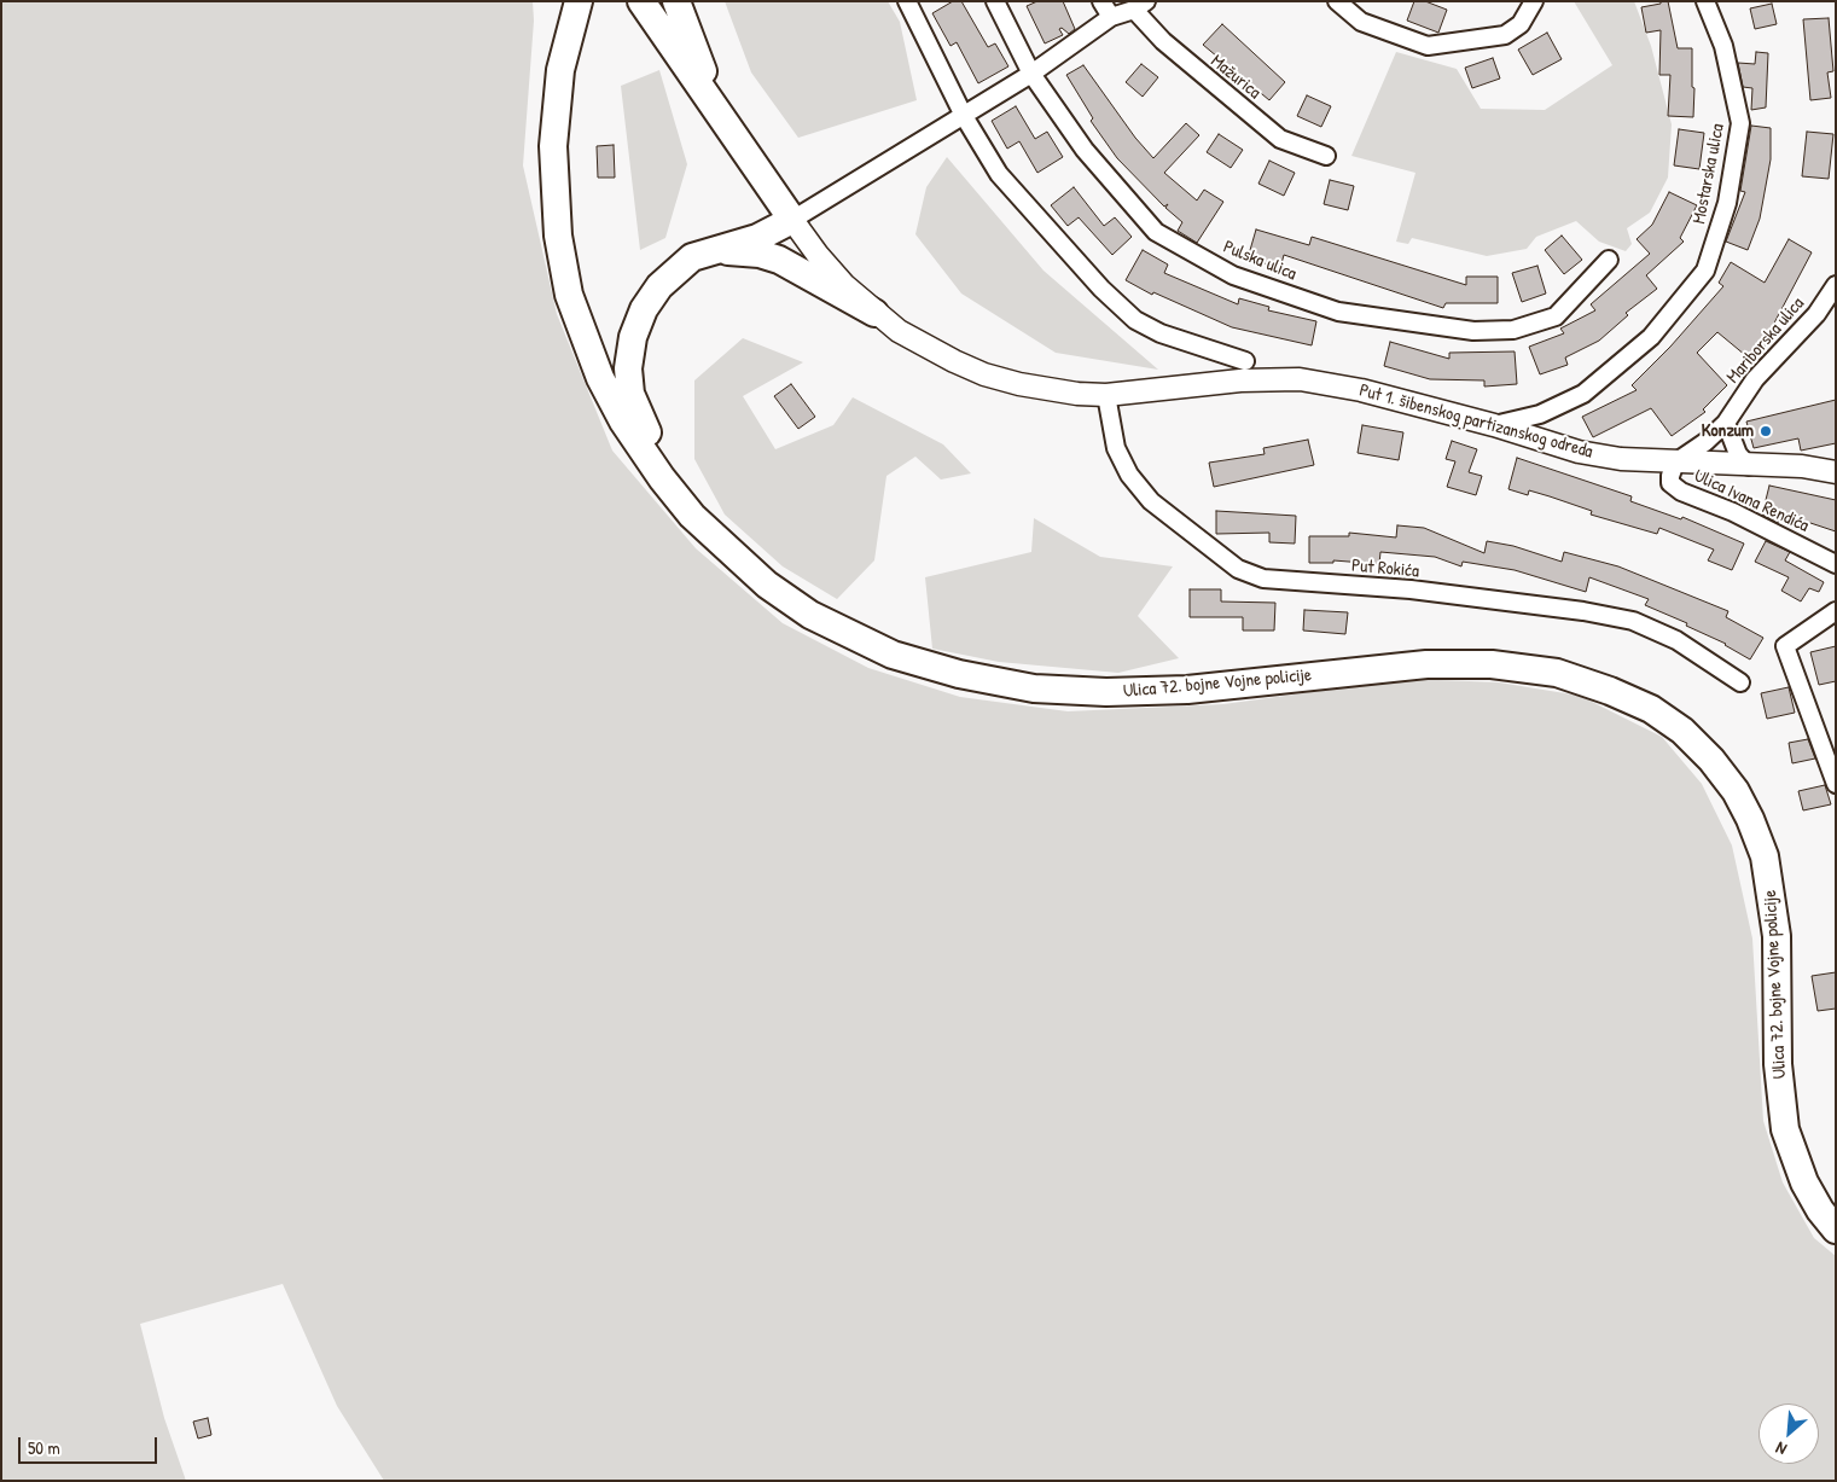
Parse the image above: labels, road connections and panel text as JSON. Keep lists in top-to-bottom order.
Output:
{
  "streets": {
    "main road": ["Ulica 72. bojne Vojne policije"],
    "street": [
      "Mažurica",
      "Mostarska ulica",
      "Pulska ulica",
      "Mariborska ulica",
      "Put 1. šibenskog partizanskog odreda",
      "Ulica Ivana Rendića",
      "Put Rokića"
    ]
  },
  "crossings": [
    ["Mažurica", "Pulska ulica"],
    ["Mažurica", "Put 1. šibenskog partizanskog odreda"],
    ["Mostarska ulica", "Put 1. šibenskog partizanskog odreda"],
    ["Mariborska ulica", "Put 1. šibenskog partizanskog odreda"],
    ["Mariborska ulica", "Ulica Ivana Rendića"],
    ["Put 1. šibenskog partizanskog odreda", "Ulica Ivana Rendića"],
    ["Put 1. šibenskog partizanskog odreda", "Put Rokića"]
  ],
  "places": ["Konzum"],
  "scale_bar": "50 m",
  "north": "bottom left"
}
